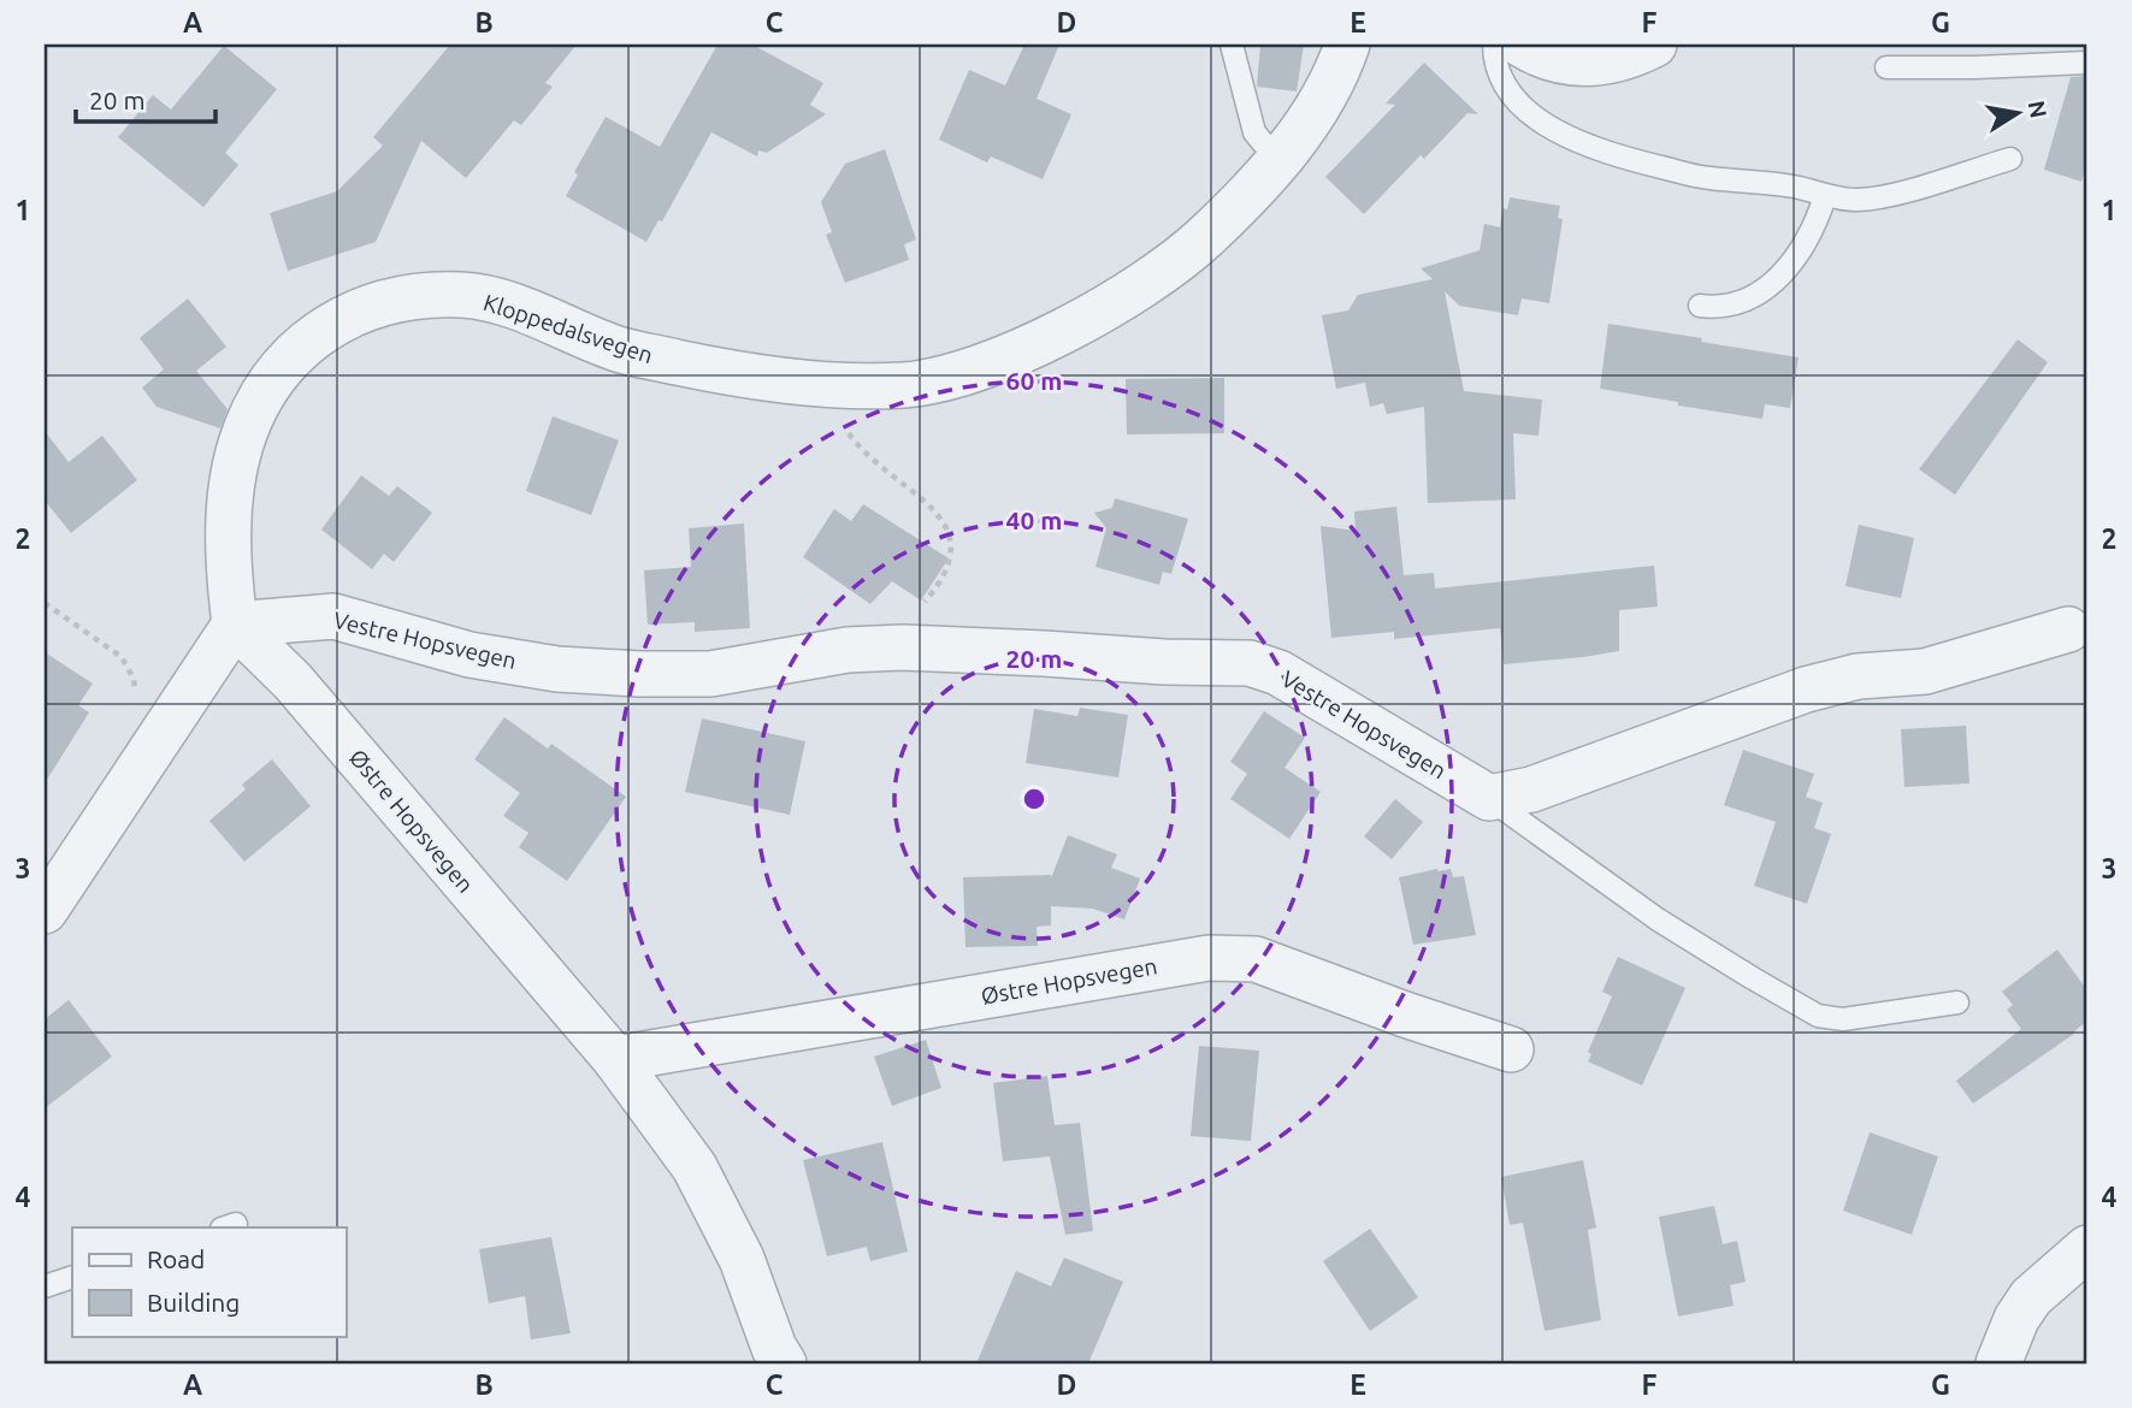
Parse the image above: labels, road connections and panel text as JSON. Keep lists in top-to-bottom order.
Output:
{
  "streets": {
    "street": ["Kloppedalsvegen", "Vestre Hopsvegen", "Østre Hopsvegen"]
  },
  "crossings": [
    ["Kloppedalsvegen", "Vestre Hopsvegen"],
    ["Kloppedalsvegen", "Østre Hopsvegen"],
    ["Vestre Hopsvegen", "Østre Hopsvegen"]
  ],
  "legend": ["Road", "Building"],
  "scale_bar": "20 m",
  "north": "right",
  "grid": {
    "columns": [
      "A",
      "B",
      "C",
      "D",
      "E",
      "F",
      "G"
    ],
    "rows": [
      "1",
      "2",
      "3",
      "4"
    ]
  },
  "rings": ["60 m", "40 m", "20 m"]
}
